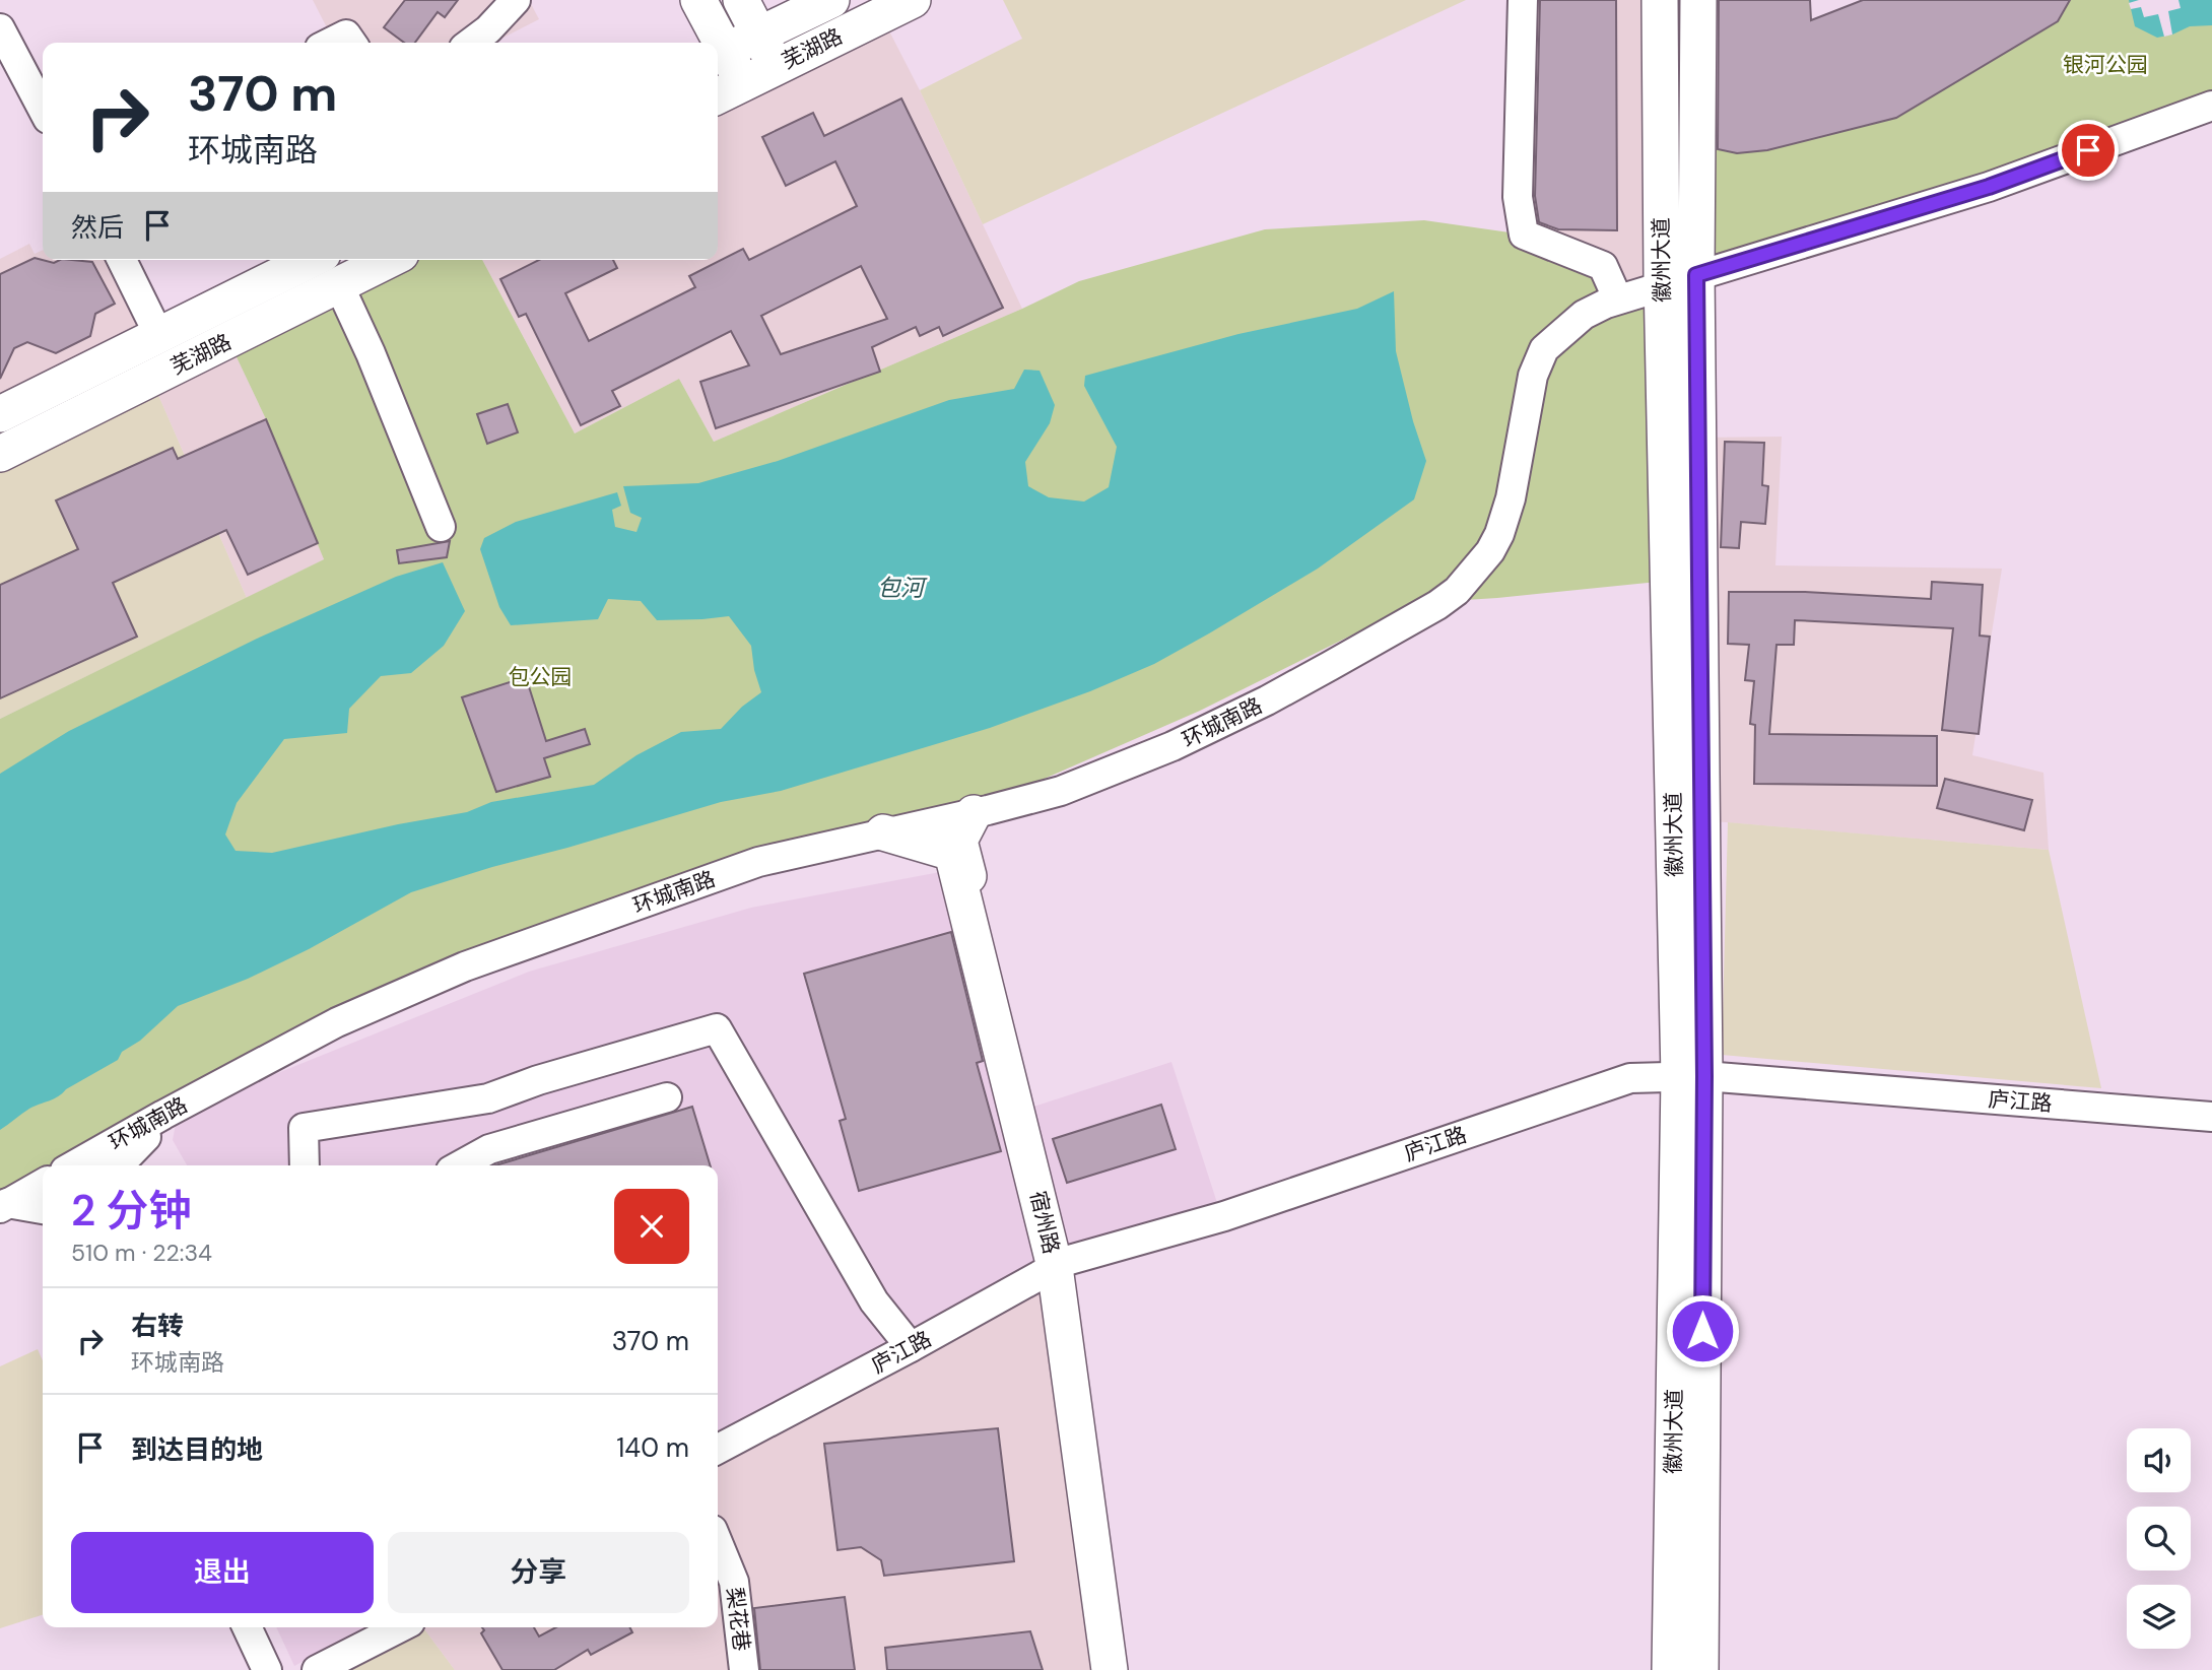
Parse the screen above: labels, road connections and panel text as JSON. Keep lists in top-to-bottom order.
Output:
{
  "streets": {
    "main road": ["芜湖路", "徽州大道", "宿州路"],
    "street": ["环城南路", "庐江路", "梨花巷"]
  },
  "crossings": [
    ["徽州大道", "环城南路"],
    ["徽州大道", "庐江路"],
    ["环城南路", "宿州路"],
    ["庐江路", "宿州路"]
  ],
  "water": ["包河"],
  "parks": ["银河公园", "包公园"],
  "page": {
    "turn": ["370 m", "环城南路"],
    "then": "然后",
    "heading": ["2 分钟", "510 m · 22:34"],
    "list": [
      {
        "name": "右转",
        "note": "环城南路",
        "value": "370 m"
      },
      {
        "name": "到达目的地",
        "value": "140 m"
      }
    ],
    "buttons": ["退出", "分享"]
  }
}
